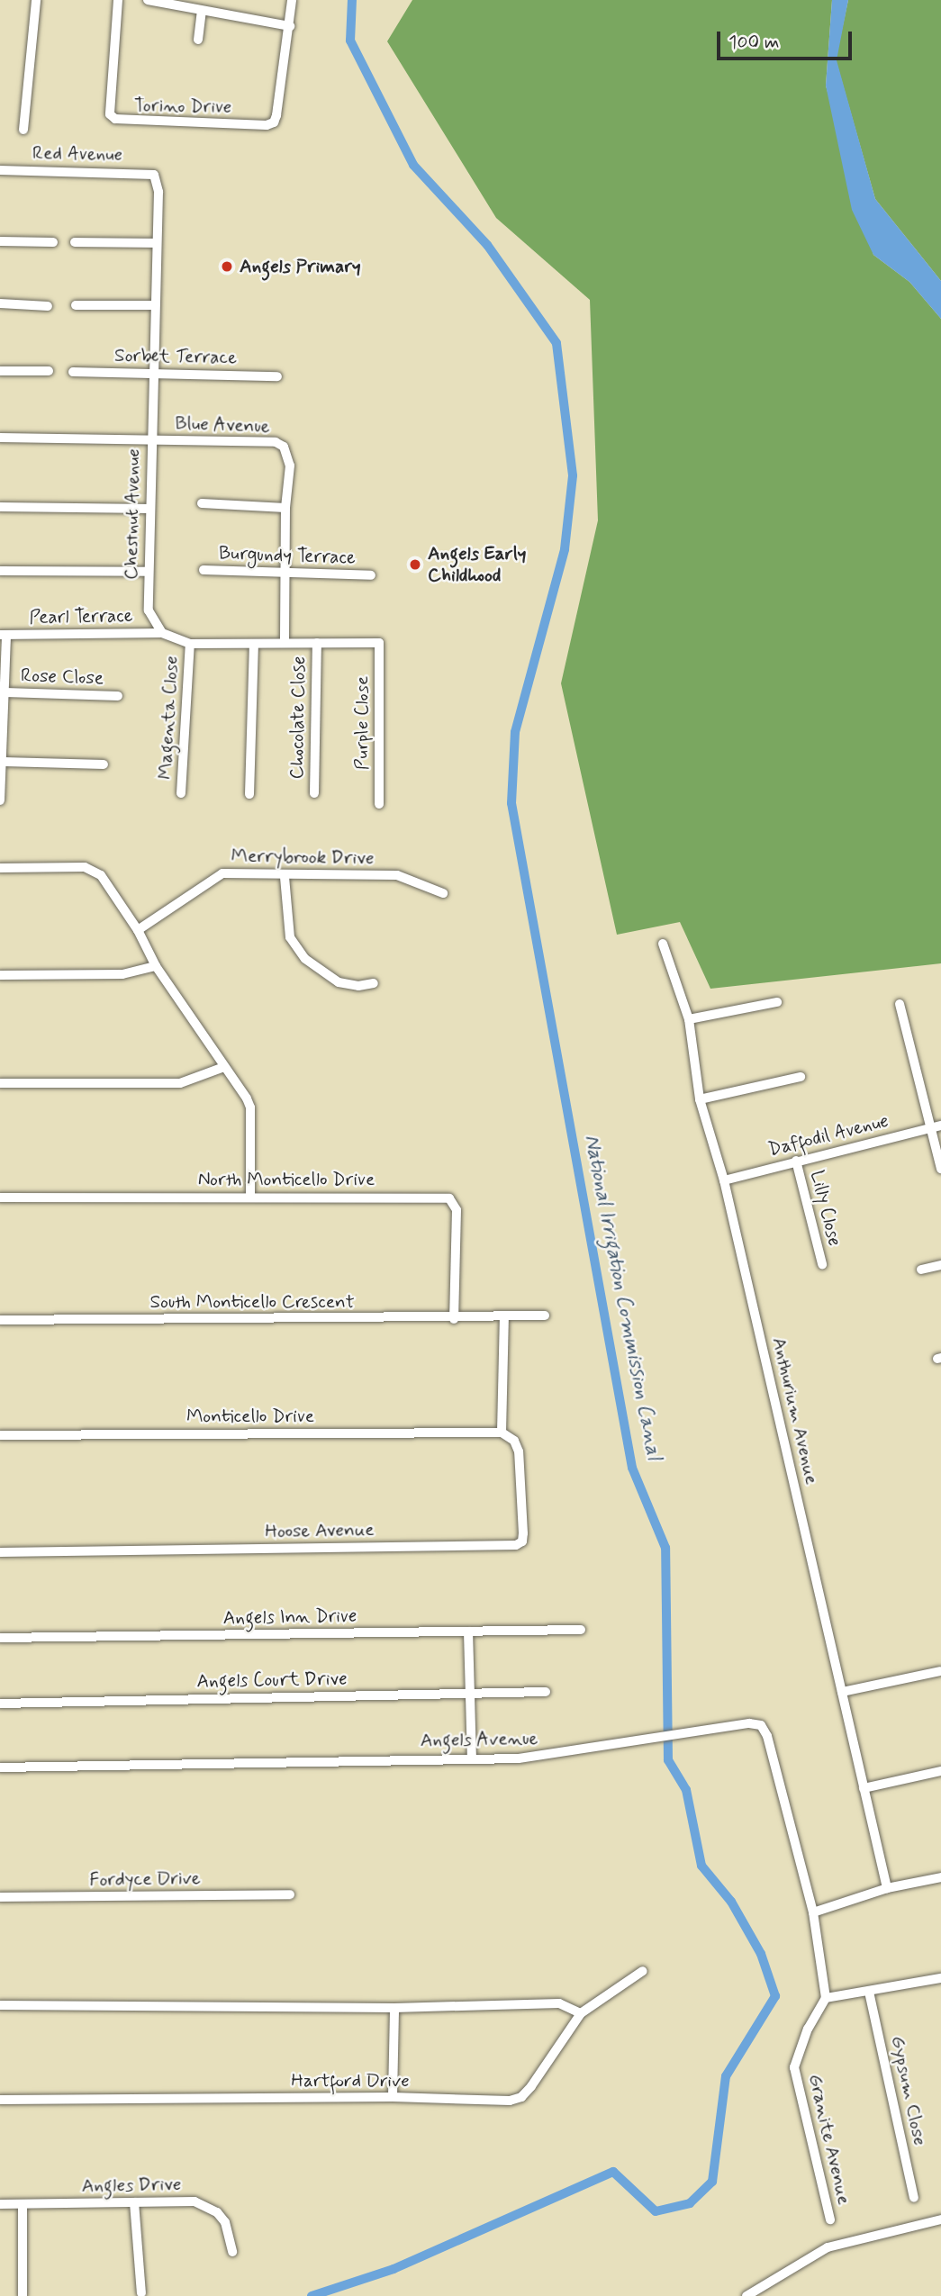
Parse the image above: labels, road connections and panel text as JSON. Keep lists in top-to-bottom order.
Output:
{
  "streets": {
    "street": [
      "Torino Drive",
      "Red Avenue",
      "Sorbet Terrace",
      "Blue Avenue",
      "Chestnut Avenue",
      "Burgundy Terrace",
      "Pearl Terrace",
      "Rose Close",
      "Magenta Close",
      "Chocolate Close",
      "Purple Close",
      "Merrybrook Drive",
      "Daffodil Avenue",
      "North Monticello Drive",
      "Lilly Close",
      "South Monticello Crescent",
      "Anthurium Avenue",
      "Monticello Drive",
      "Hoose Avenue",
      "Angels Inn Drive",
      "Angels Court Drive",
      "Angels Avenue",
      "Fordyce Drive",
      "Hartford Drive",
      "Gypsum Close",
      "Granite Avenue",
      "Angles Drive"
    ]
  },
  "crossings": [
    ["Red Avenue", "Chestnut Avenue"],
    ["Sorbet Terrace", "Chestnut Avenue"],
    ["Blue Avenue", "Chestnut Avenue"],
    ["Blue Avenue", "Burgundy Terrace"],
    ["Chestnut Avenue", "Pearl Terrace"],
    ["Chocolate Close", "Purple Close"],
    ["Daffodil Avenue", "Lilly Close"],
    ["Daffodil Avenue", "Anthurium Avenue"],
    ["North Monticello Drive", "South Monticello Crescent"],
    ["Monticello Drive", "Hoose Avenue"]
  ],
  "water": ["National Irrigation Commission Canal"],
  "places": ["Angels Primary", "Angels Early Childhood"],
  "scale_bar": "100 m"
}
